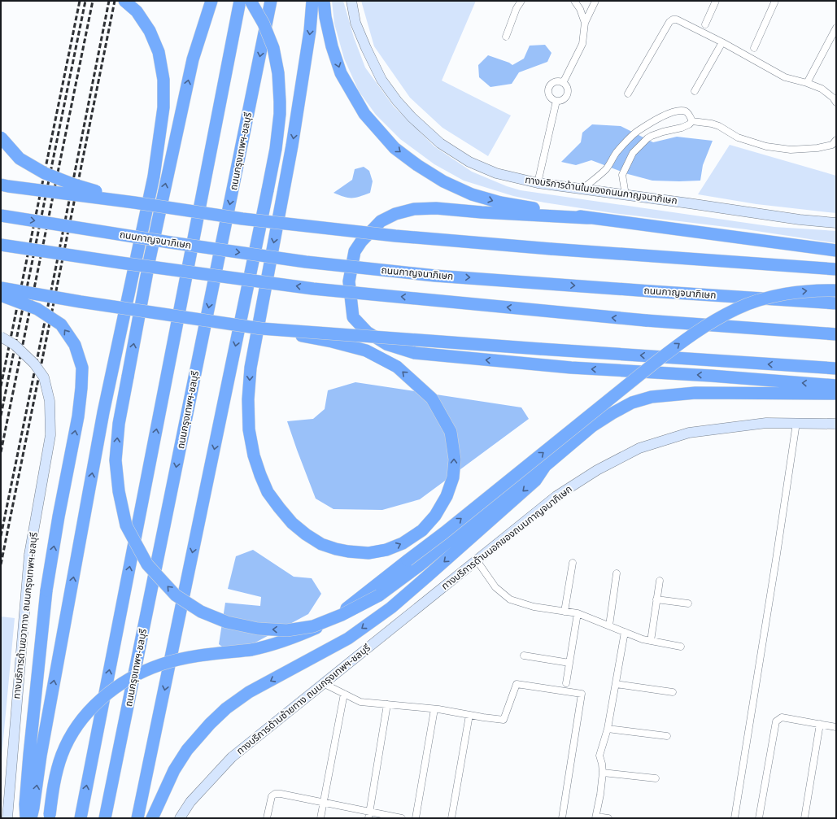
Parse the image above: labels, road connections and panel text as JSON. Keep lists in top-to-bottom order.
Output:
{
  "streets": {
    "highway": ["ถนนกรุงเทพฯ-ชลบุรี", "ถนนกาญจนาภิเษก"],
    "main road": [
      "ทางบริการด้านในของถนนกาญจนาภิเษก",
      "ทางบริการด้านนอกของถนนกาญจนาภิเษก",
      "ทางบริการด้านขวาทาง ถนนกรุงเทพฯ-ชลบุรี",
      "ทางบริการด้านซ้ายทาง ถนนกรุงเทพฯ-ชลบุรี"
    ]
  },
  "crossings": [
    ["ทางบริการด้านนอกของถนนกาญจนาภิเษก", "ทางบริการด้านซ้ายทาง ถนนกรุงเทพฯ-ชลบุรี"]
  ]
}
